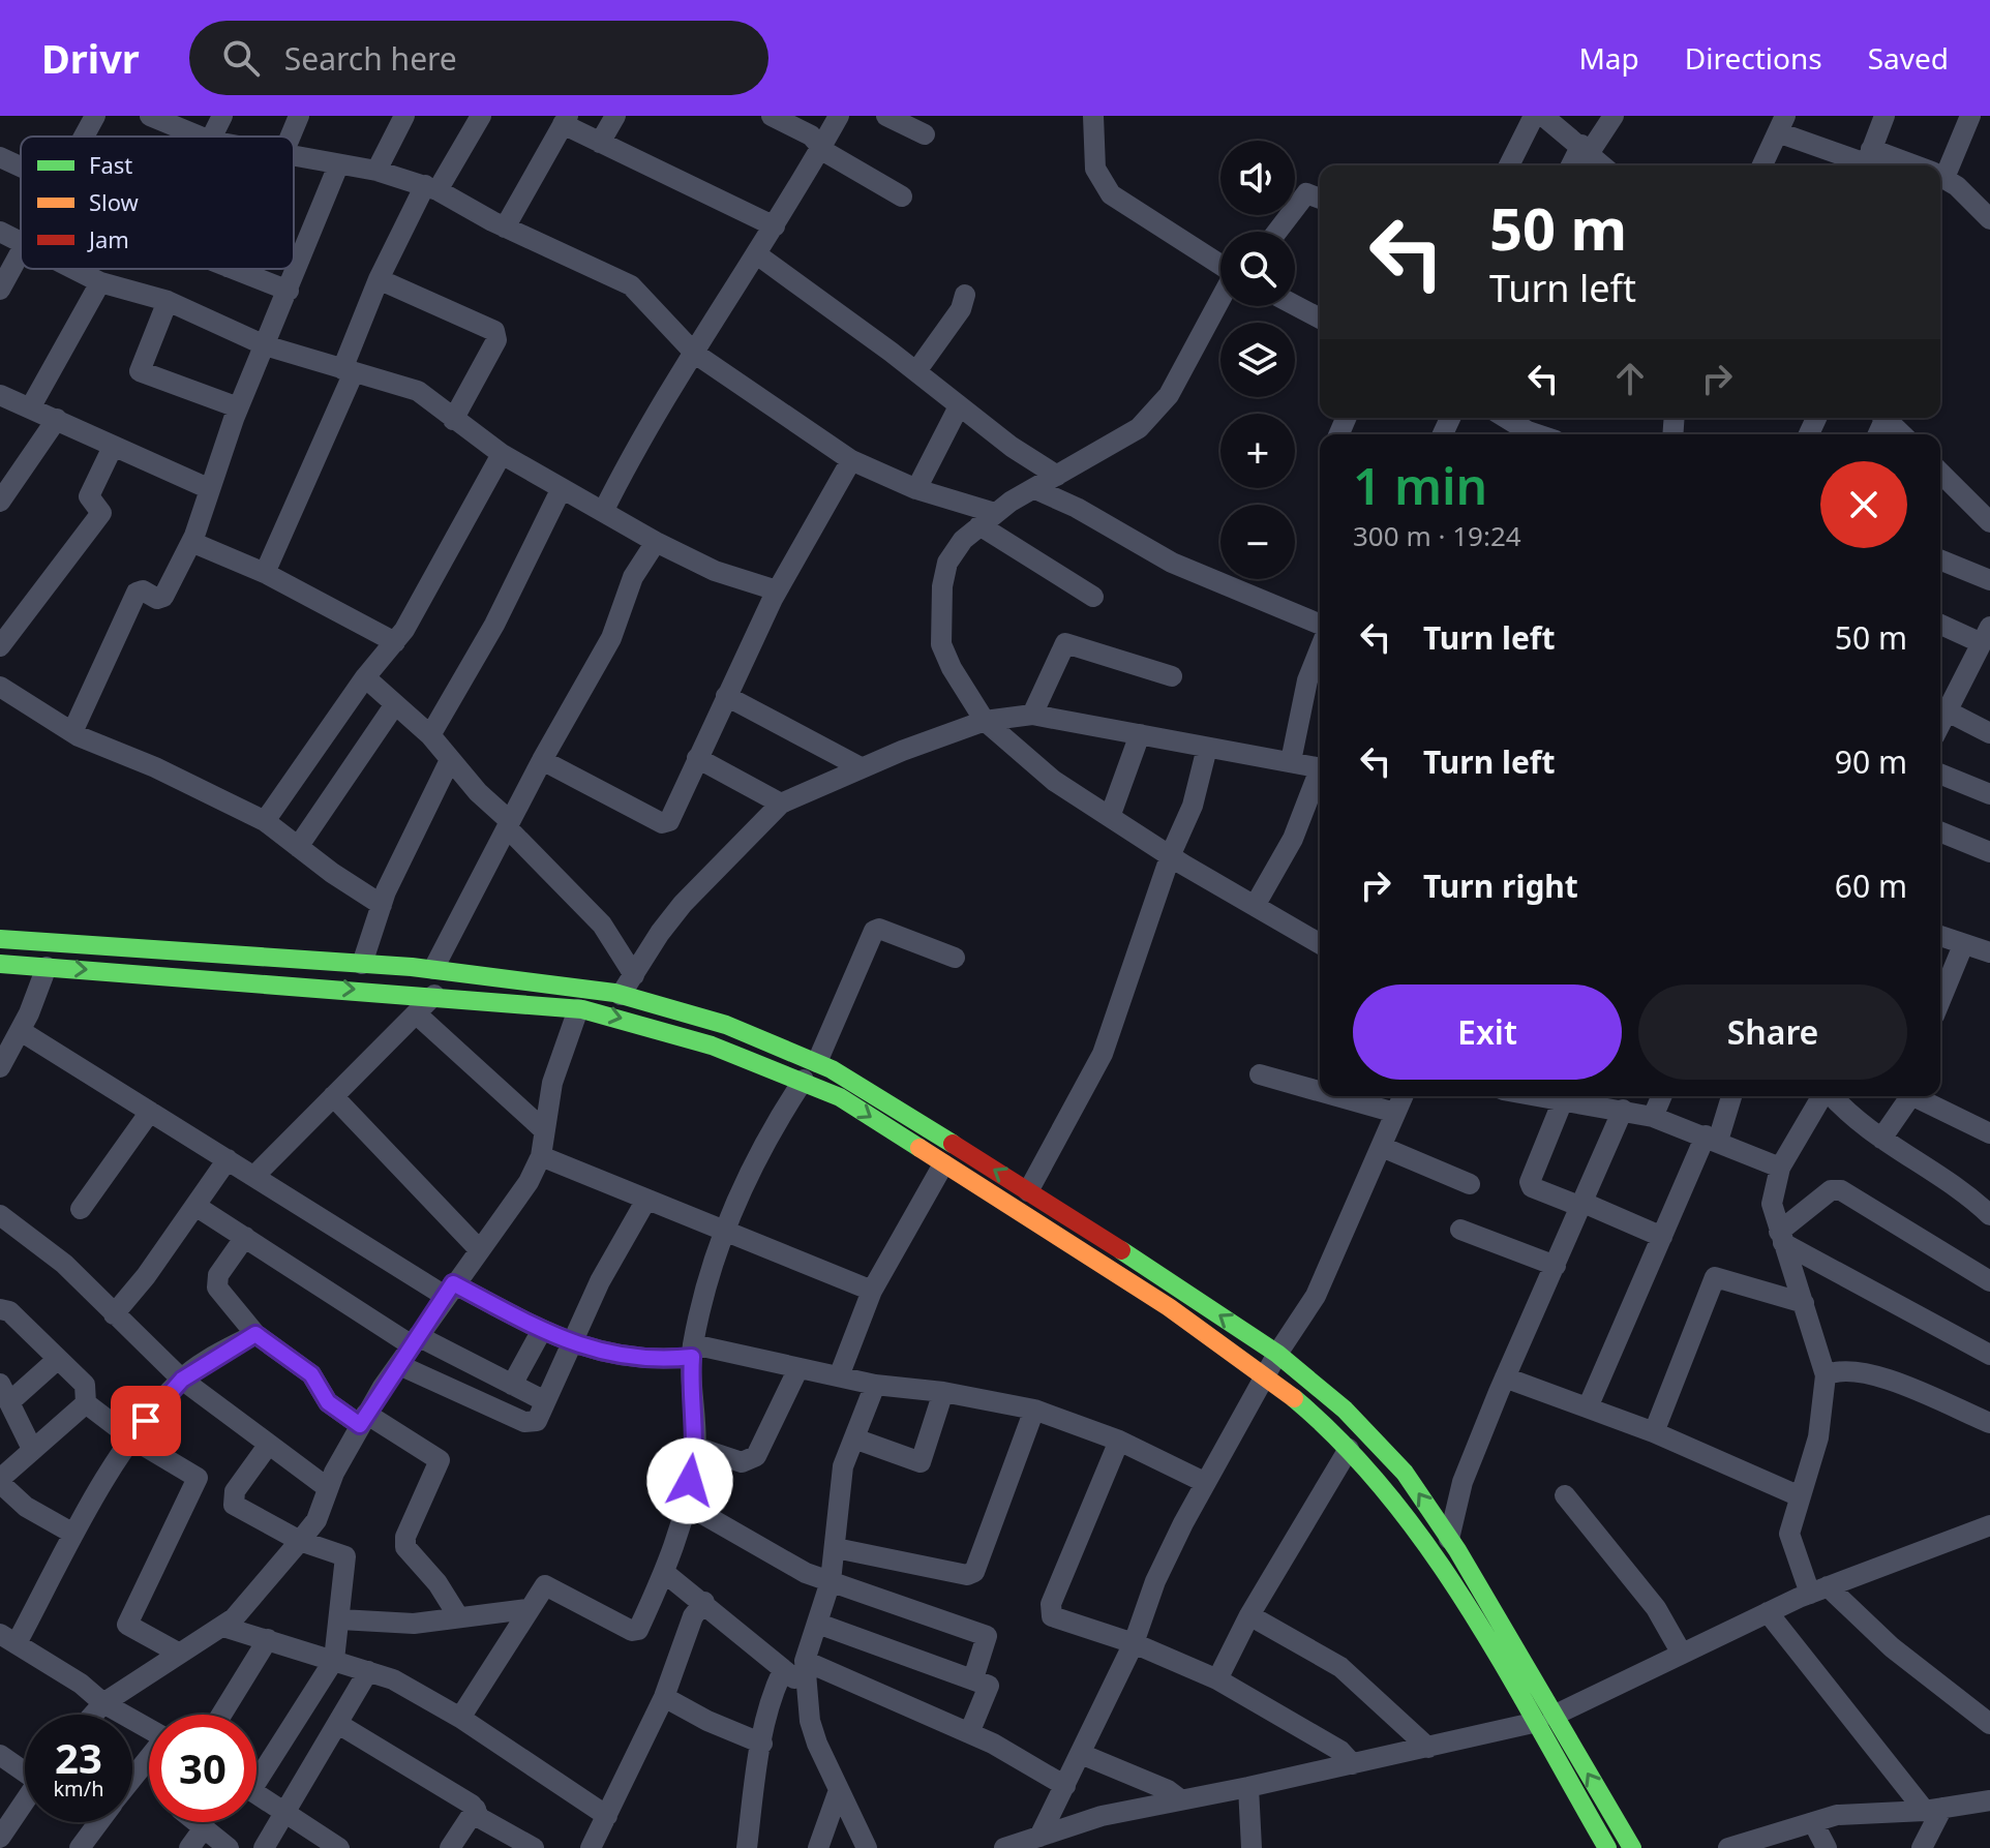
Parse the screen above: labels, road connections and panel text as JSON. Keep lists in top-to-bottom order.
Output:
{
  "legend": ["Fast", "Slow", "Jam"],
  "page": {
    "header": "Drivr",
    "search": "Search here",
    "nav": ["Map", "Directions", "Saved"],
    "map_buttons": ["+", "−"],
    "turn": ["50 m", "Turn left"],
    "heading": ["1 min", "300 m · 19:24"],
    "list": [
      {
        "name": "Turn left",
        "value": "50 m"
      },
      {
        "name": "Turn left",
        "value": "90 m"
      },
      {
        "name": "Turn right",
        "value": "60 m"
      }
    ],
    "buttons": ["Exit", "Share"],
    "speed": "23 km/h",
    "limit": "30"
  }
}
